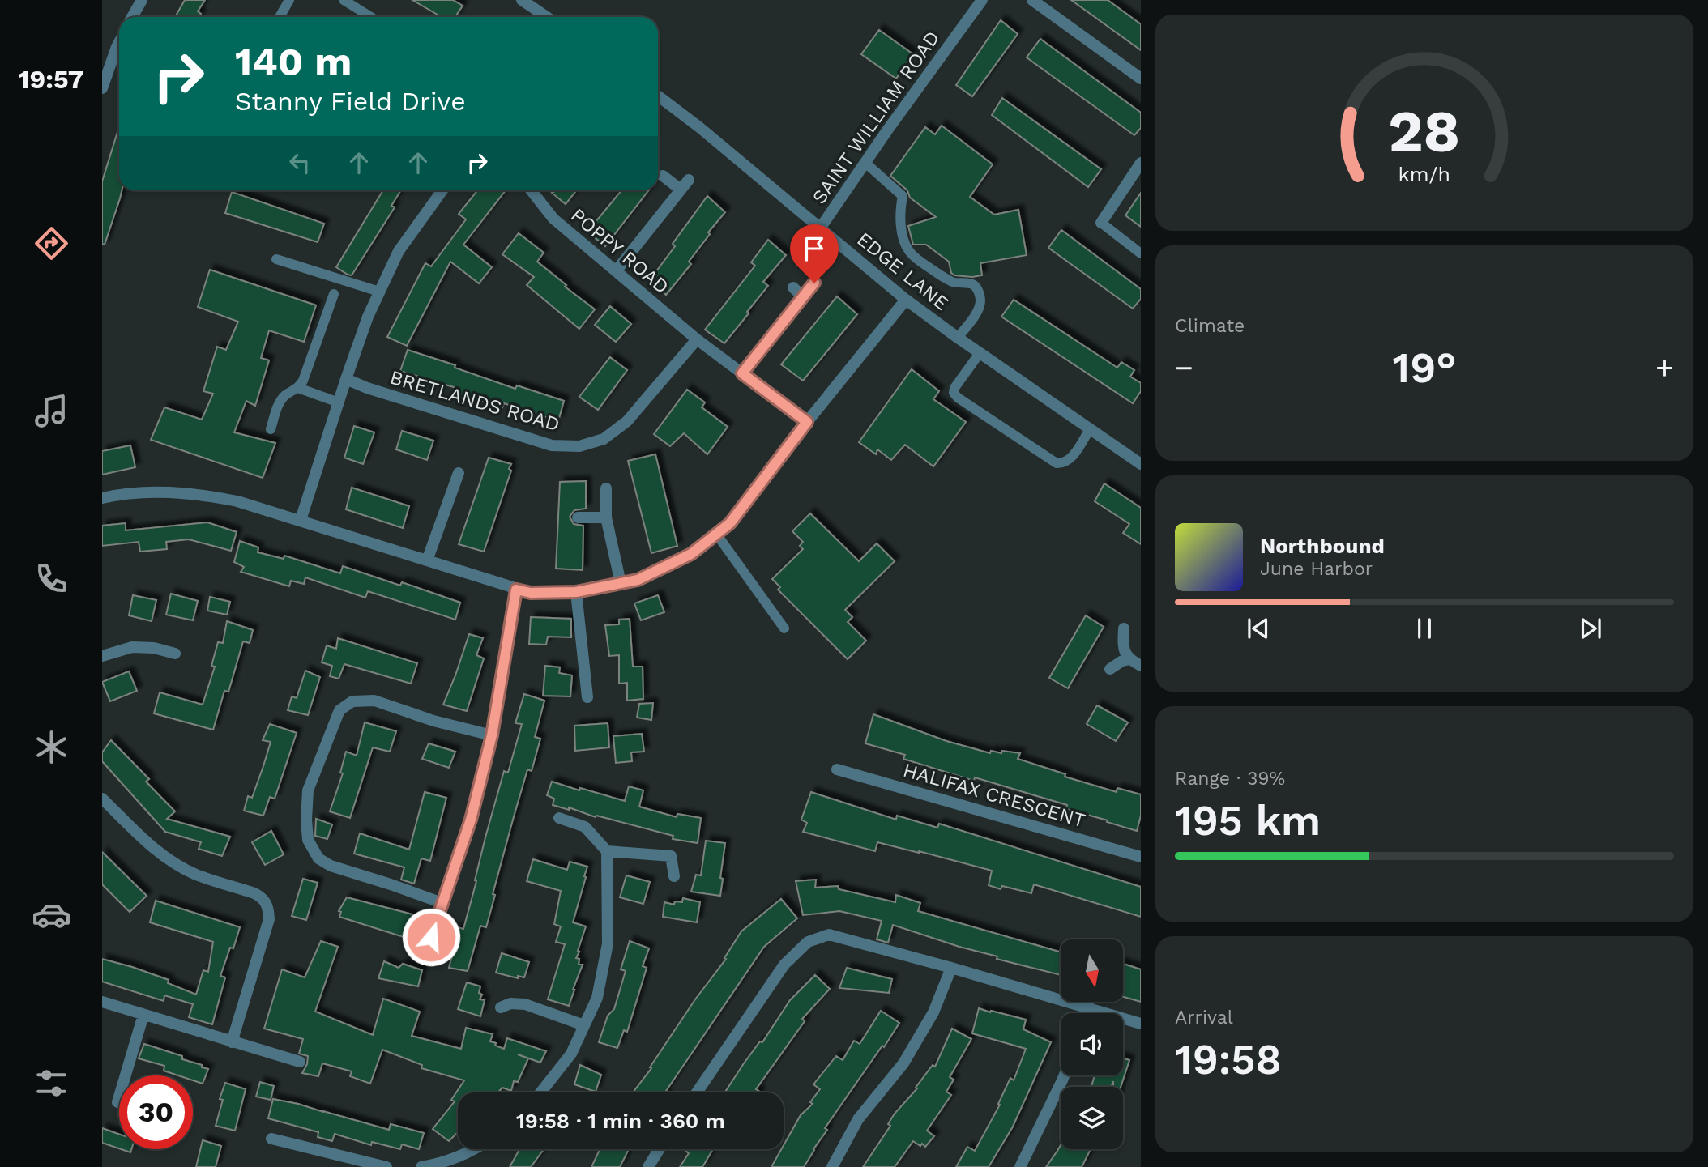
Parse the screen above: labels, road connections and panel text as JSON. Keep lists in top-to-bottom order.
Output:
{
  "streets": {
    "street": [
      "SAINT WILLIAM ROAD",
      "POPPY ROAD",
      "EDGE LANE",
      "BRETLANDS ROAD",
      "HALIFAX CRESCENT"
    ]
  },
  "crossings": [
    ["SAINT WILLIAM ROAD", "EDGE LANE"],
    ["POPPY ROAD", "BRETLANDS ROAD"]
  ],
  "north": "bottom",
  "page": {
    "tabs": "19:57",
    "turn": ["140 m", "Stanny Field Drive"],
    "tile": [
      "Climate",
      ["Range · 39%", "195 km"],
      ["Arrival", "19:58"]
    ],
    "heat": ["−", "19°", "+"],
    "song": ["Northbound", "June Harbor"],
    "limit": "30",
    "trip": "19:58 · 1 min · 360 m",
    "gauge": ["28", "km/h"]
  }
}
